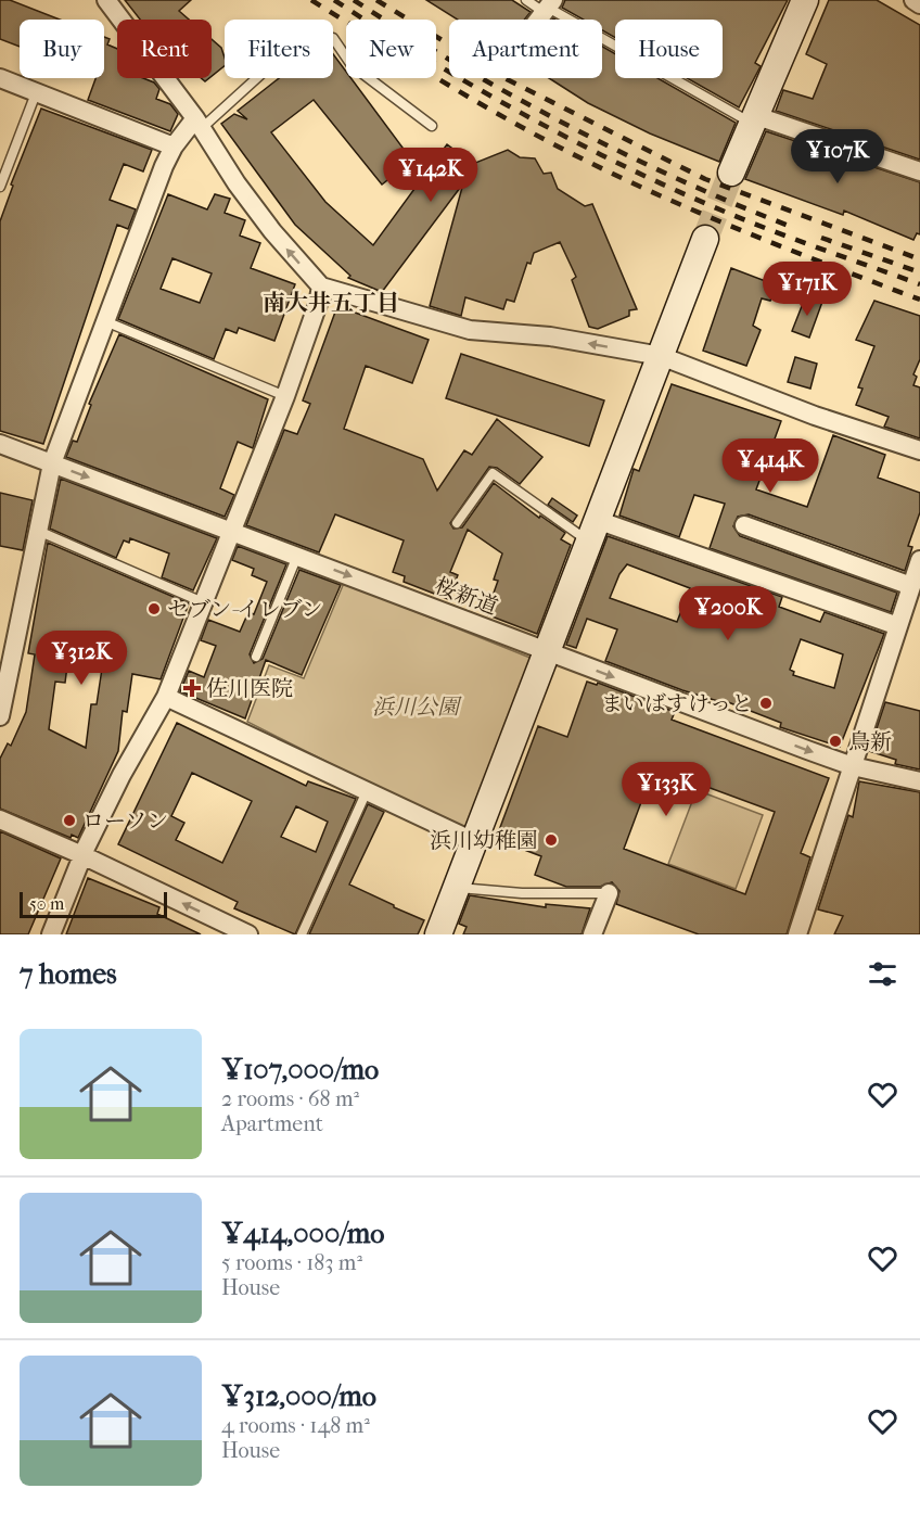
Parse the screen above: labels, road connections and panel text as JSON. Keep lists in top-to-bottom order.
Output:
{
  "streets": {
    "street": ["桜新道"]
  },
  "districts": ["南大井五丁目"],
  "parks": ["浜川公園"],
  "places": {
    "other": [
      "セブン-イレブン",
      "まいばすけっと",
      "鳥新",
      "ローソン",
      "浜川幼稚園"
    ],
    "health": ["佐川医院"]
  },
  "scale_bar": "50 m",
  "page": {
    "chip": [
      "Buy",
      "Rent",
      "Filters",
      "New",
      "Apartment",
      "House"
    ],
    "price": [
      "¥107K",
      "¥142K",
      "¥171K",
      "¥414K",
      "¥200K",
      "¥312K",
      "¥133K"
    ],
    "scale": "50 m",
    "heading": "7 homes",
    "list": [
      {
        "name": "¥107,000/mo",
        "note": "2 rooms · 68 m² · Apartment"
      },
      {
        "name": "¥414,000/mo",
        "note": "5 rooms · 183 m² · House"
      },
      {
        "name": "¥312,000/mo",
        "note": "4 rooms · 148 m² · House"
      }
    ]
  }
}
